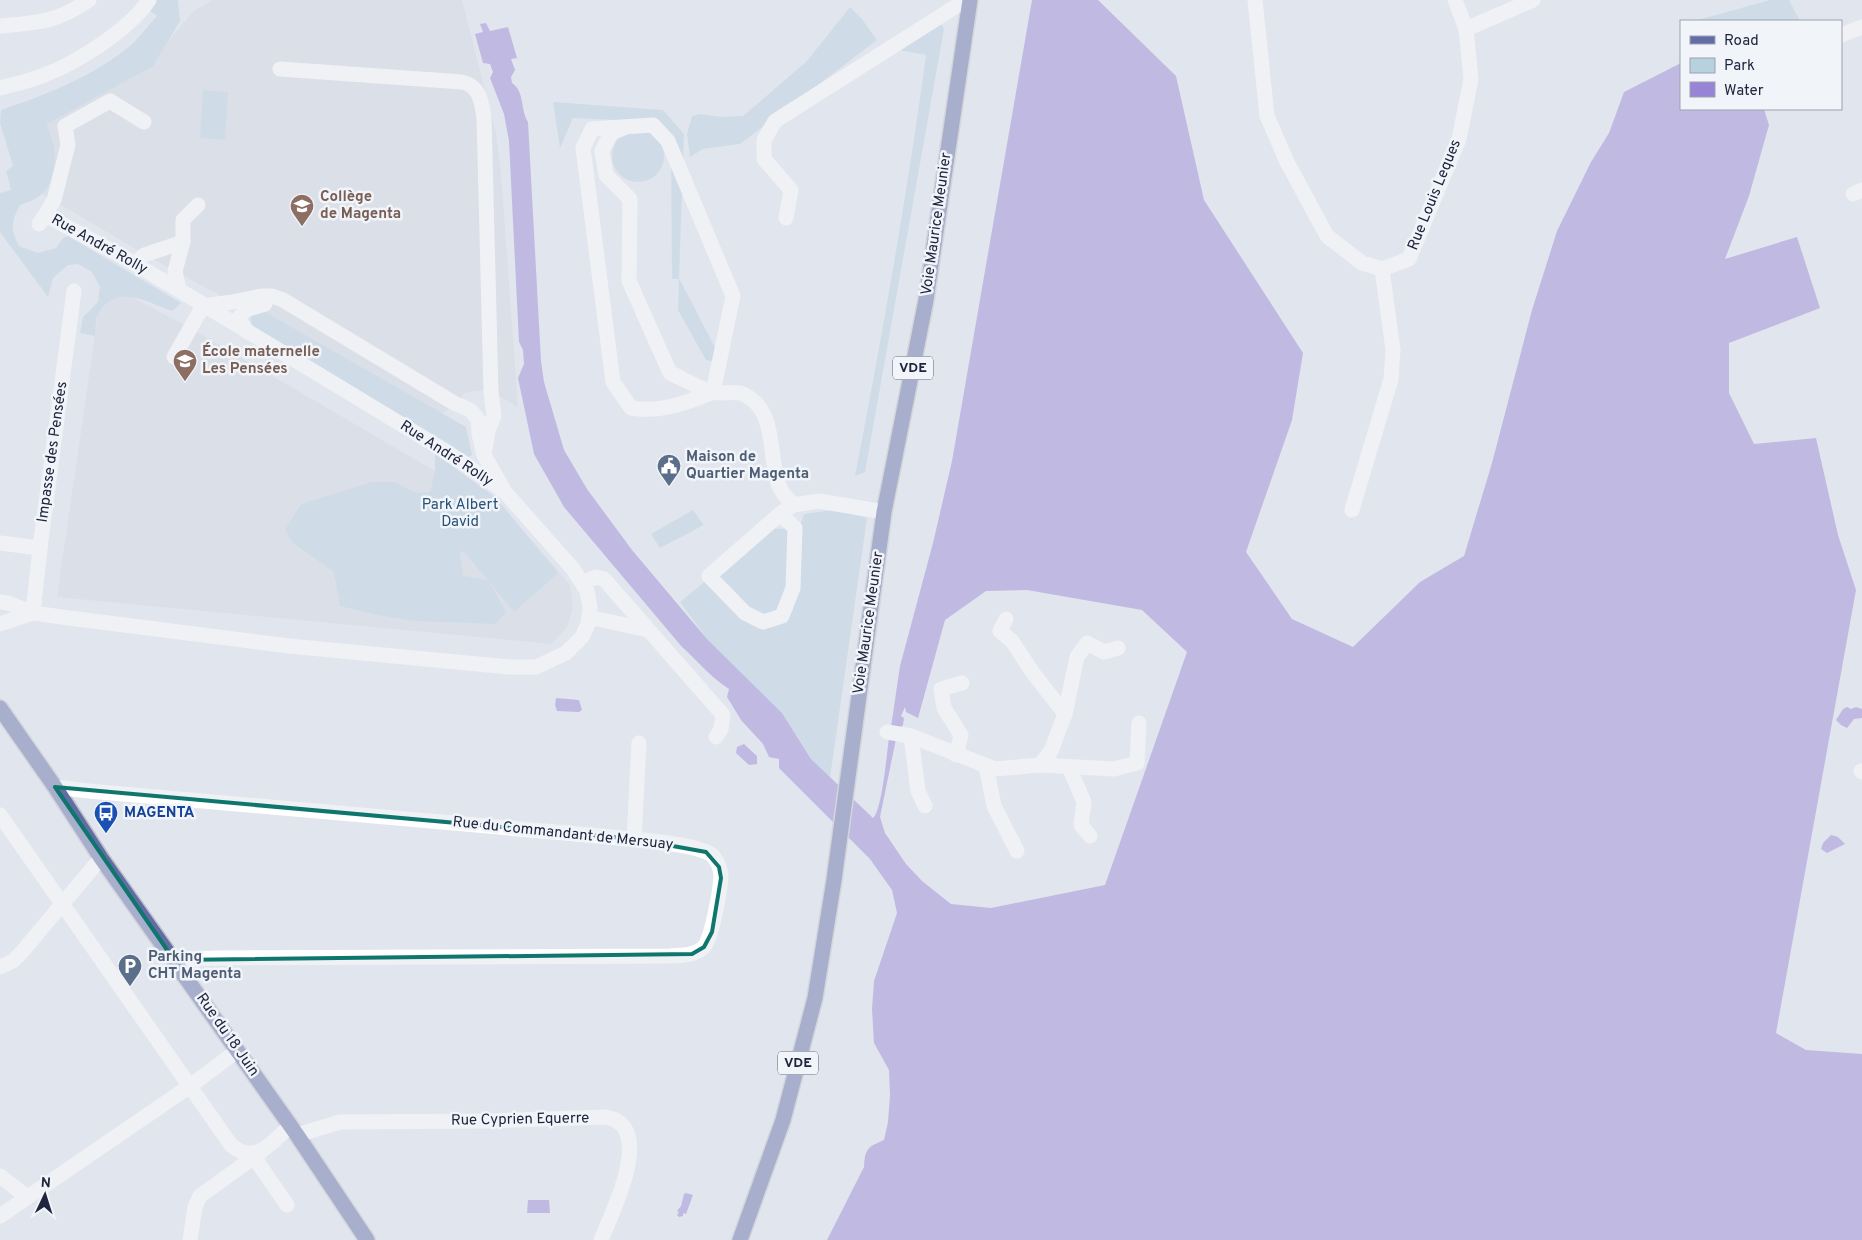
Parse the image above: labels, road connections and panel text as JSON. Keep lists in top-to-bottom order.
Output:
{
  "streets": {
    "main road": ["Voie Maurice Meunier", "VDE", "Rue du 18 Juin"],
    "street": [
      "Rue Louis Leques",
      "Rue André Rolly",
      "Impasse des Pensées",
      "Rue du Commandant de Mersuay",
      "Rue Cyprien Equerre"
    ]
  },
  "crossings": [
    ["Rue André Rolly", "Impasse des Pensées"],
    ["Rue du Commandant de Mersuay", "Rue du 18 Juin"],
    ["Rue du 18 Juin", "Rue Cyprien Equerre"]
  ],
  "parks": ["Park Albert David"],
  "places": {
    "school or university": ["Collège de Magenta", "École maternelle Les Pensées"],
    "public building": ["Maison de Quartier Magenta"],
    "bus stop": ["MAGENTA"],
    "parking": ["Parking CHT Magenta"]
  },
  "legend": ["Road", "Park", "Water"],
  "north": "top"
}
